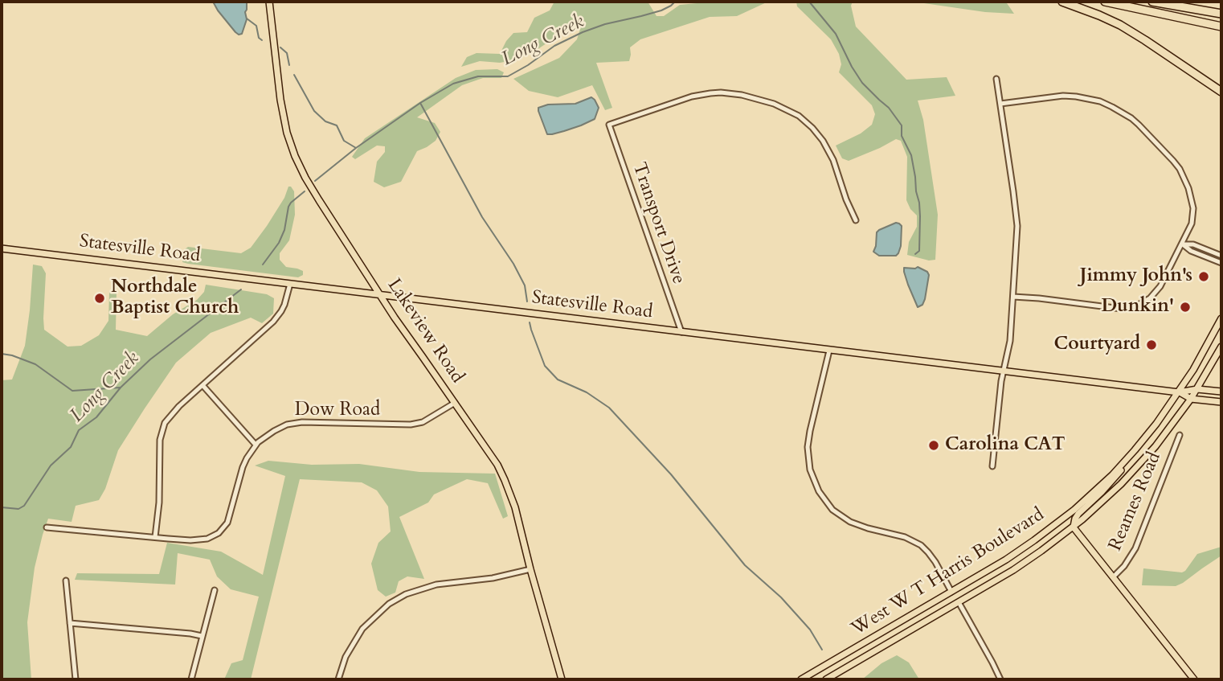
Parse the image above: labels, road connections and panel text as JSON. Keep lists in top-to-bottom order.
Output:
{
  "streets": {
    "main road": [
      "Statesville Road",
      "Lakeview Road",
      "Reames Road",
      "West W T Harris Boulevard"
    ],
    "street": ["Transport Drive", "Dow Road"]
  },
  "crossings": [
    ["Transport Drive", "Statesville Road"],
    ["Statesville Road", "Lakeview Road"],
    ["Statesville Road", "West W T Harris Boulevard"],
    ["Lakeview Road", "Dow Road"],
    ["Reames Road", "West W T Harris Boulevard"]
  ],
  "water": ["Long Creek"],
  "places": [
    "Jimmy John's",
    "Northdale Baptist Church",
    "Dunkin'",
    "Courtyard",
    "Carolina CAT"
  ]
}
